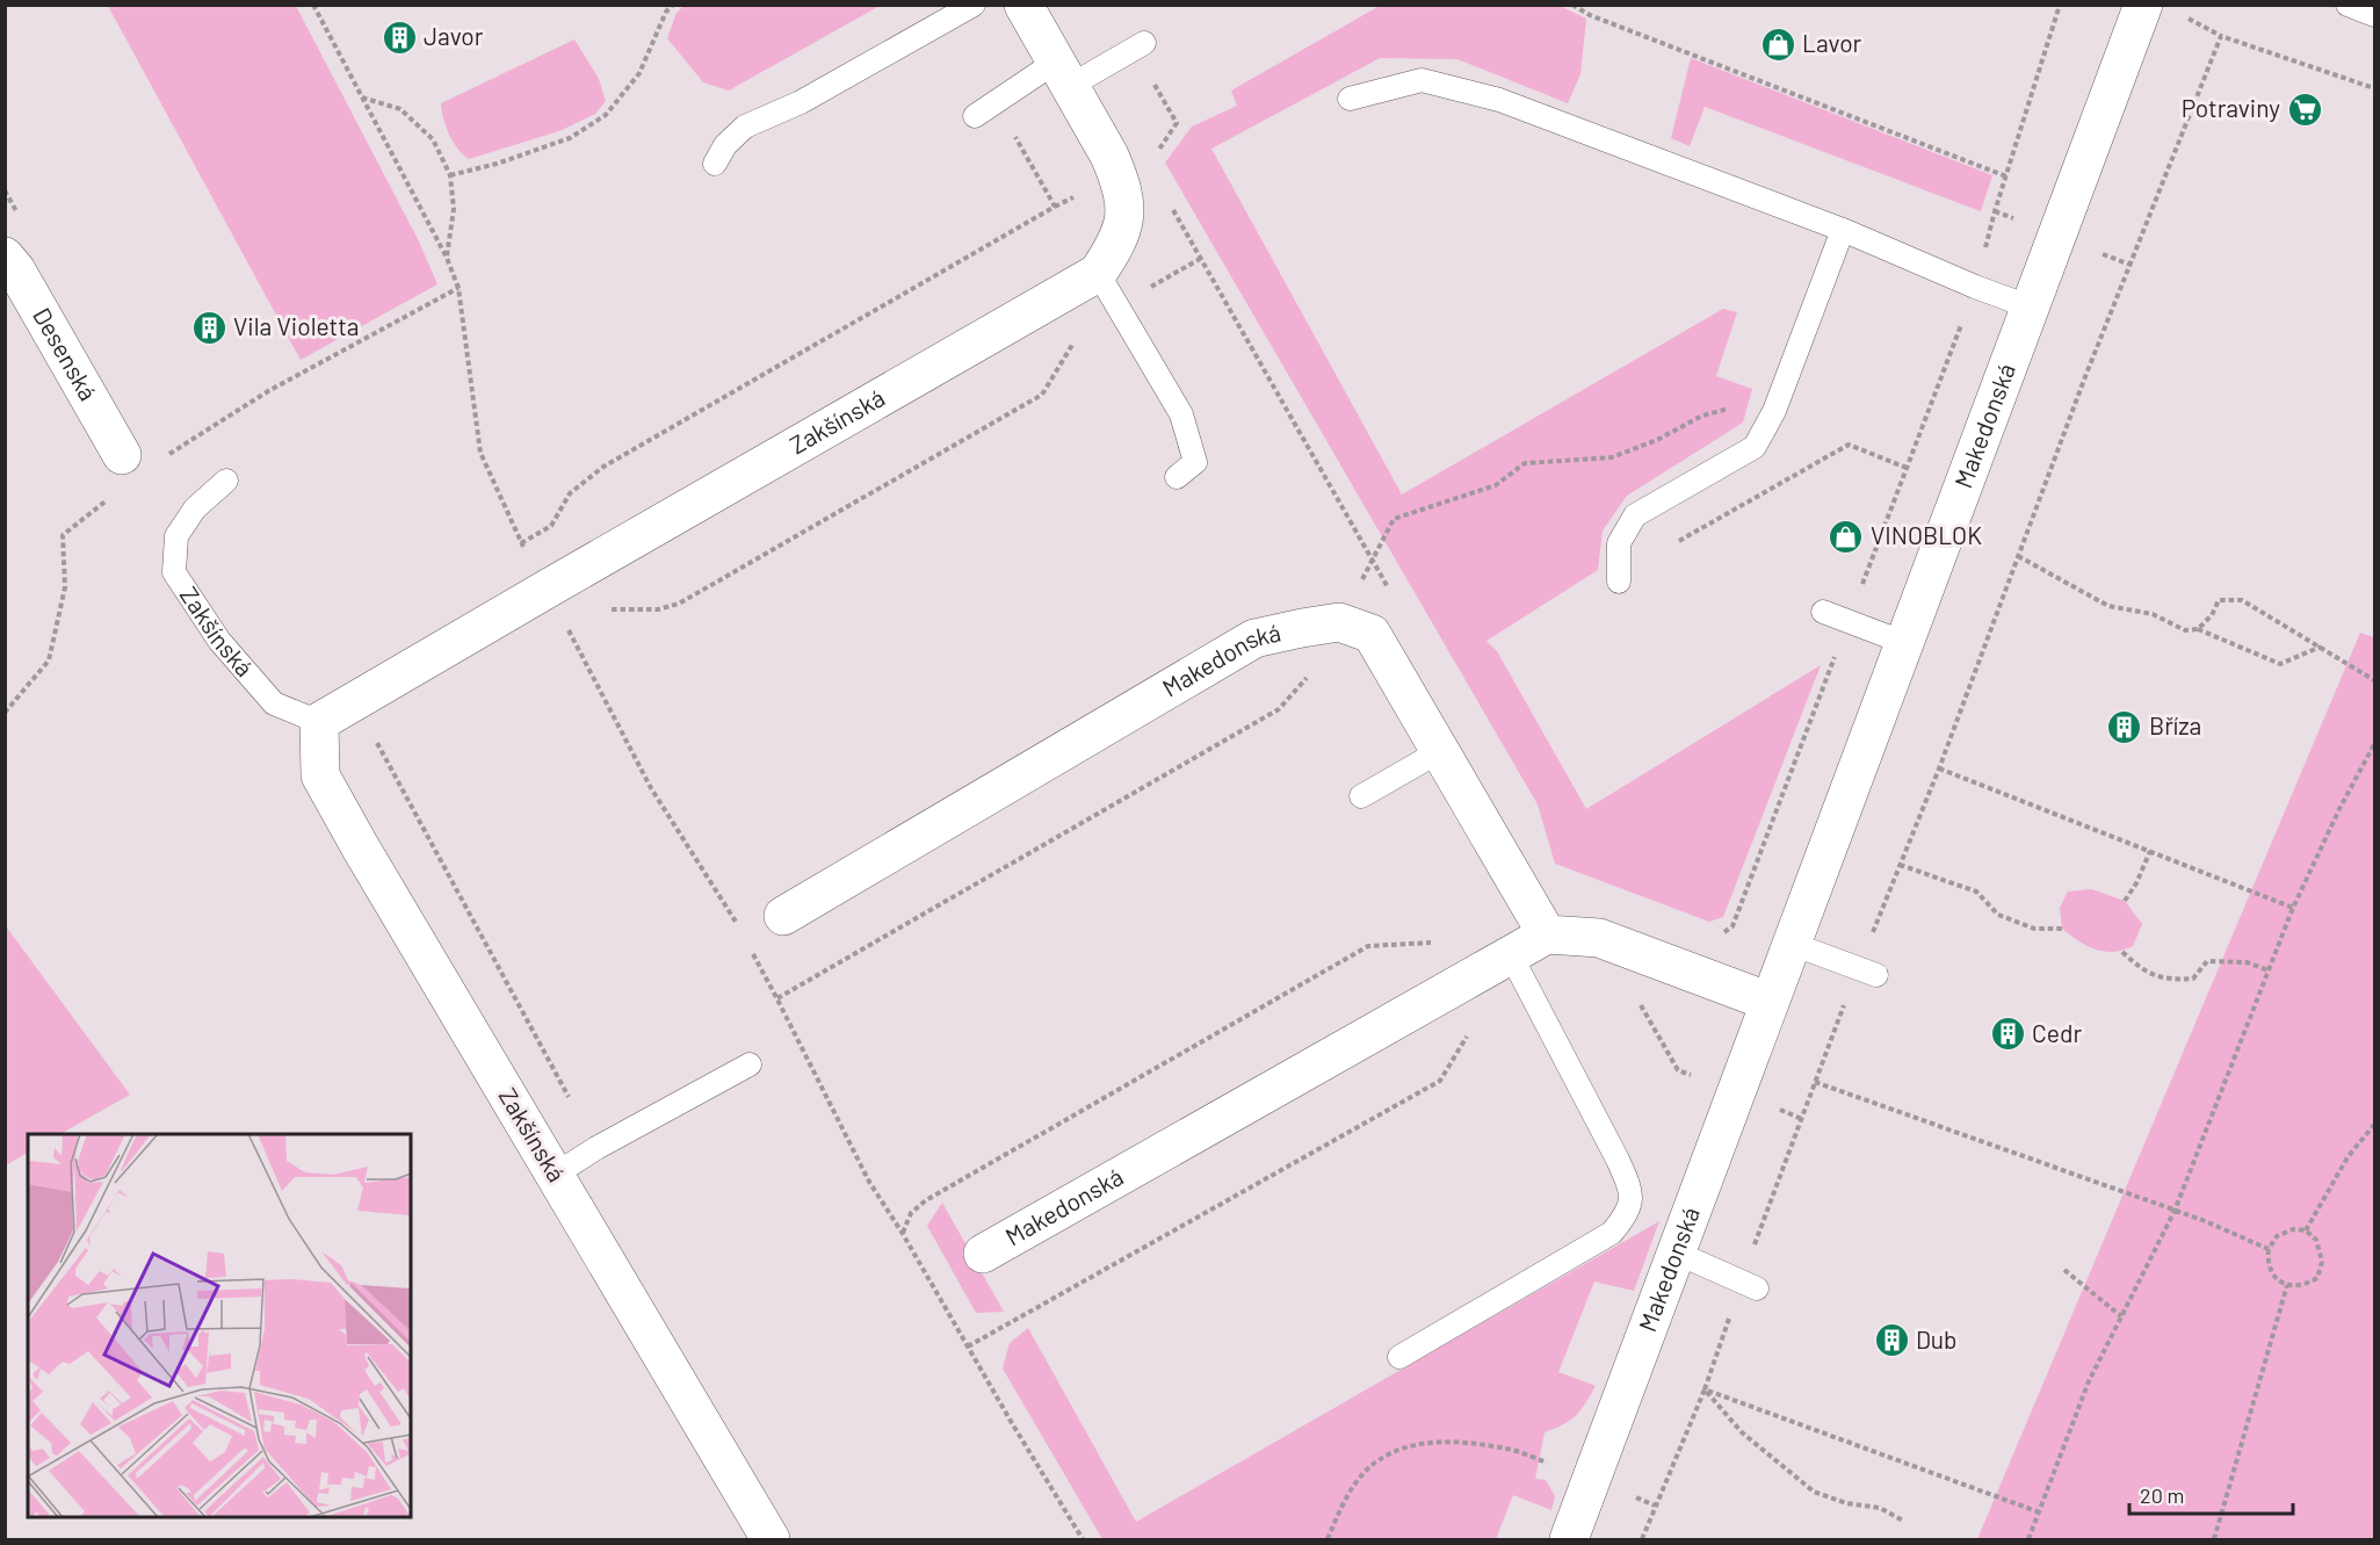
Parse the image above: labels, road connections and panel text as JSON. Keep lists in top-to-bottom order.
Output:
{
  "streets": {
    "street": ["Desenská", "Zakšínská", "Makedonská"]
  },
  "places": {
    "building": [
      "Javor",
      "Vila Violetta",
      "Bříza",
      "Cedr",
      "Dub"
    ],
    "shop": ["Lavor", "VINOBLOK"],
    "supermarket": ["Potraviny"]
  },
  "scale_bar": "20 m"
}
